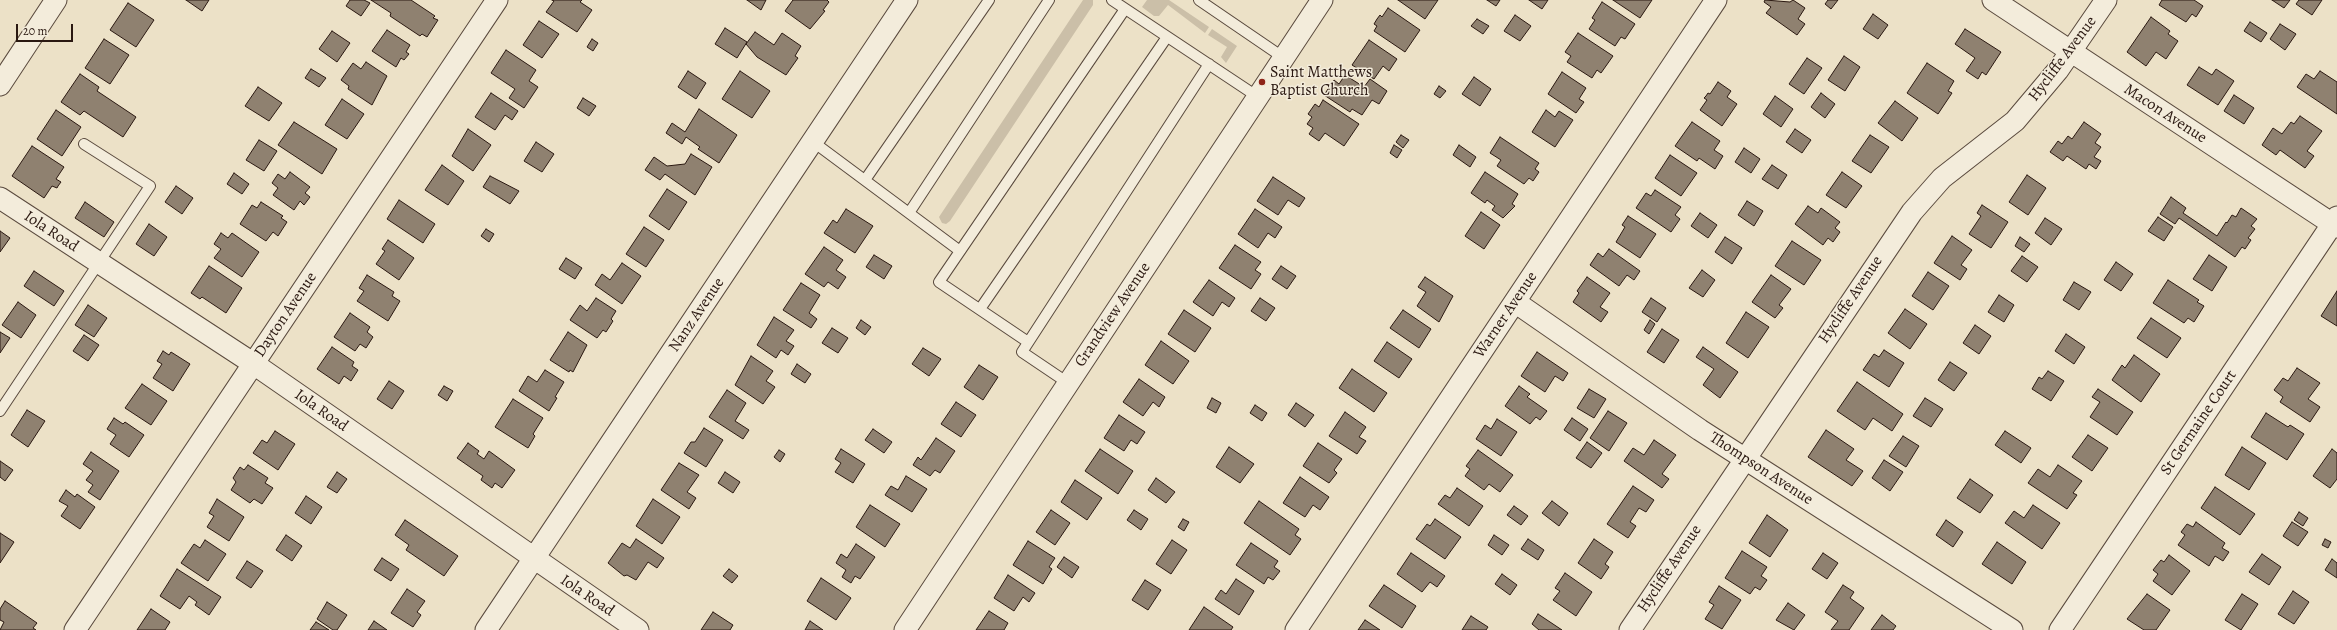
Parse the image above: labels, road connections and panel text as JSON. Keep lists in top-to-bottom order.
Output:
{
  "streets": {
    "street": [
      "Hycliffe Avenue",
      "Macon Avenue",
      "Iola Road",
      "Dayton Avenue",
      "Nanz Avenue",
      "Grandview Avenue",
      "Warner Avenue",
      "St Germaine Court",
      "Thompson Avenue"
    ]
  },
  "crossings": [
    ["Hycliffe Avenue", "Macon Avenue"],
    ["Hycliffe Avenue", "Thompson Avenue"],
    ["Macon Avenue", "St Germaine Court"],
    ["Iola Road", "Dayton Avenue"],
    ["Iola Road", "Nanz Avenue"],
    ["Warner Avenue", "Thompson Avenue"]
  ],
  "places": ["Saint Matthews Baptist Church"],
  "scale_bar": "20 m"
}
